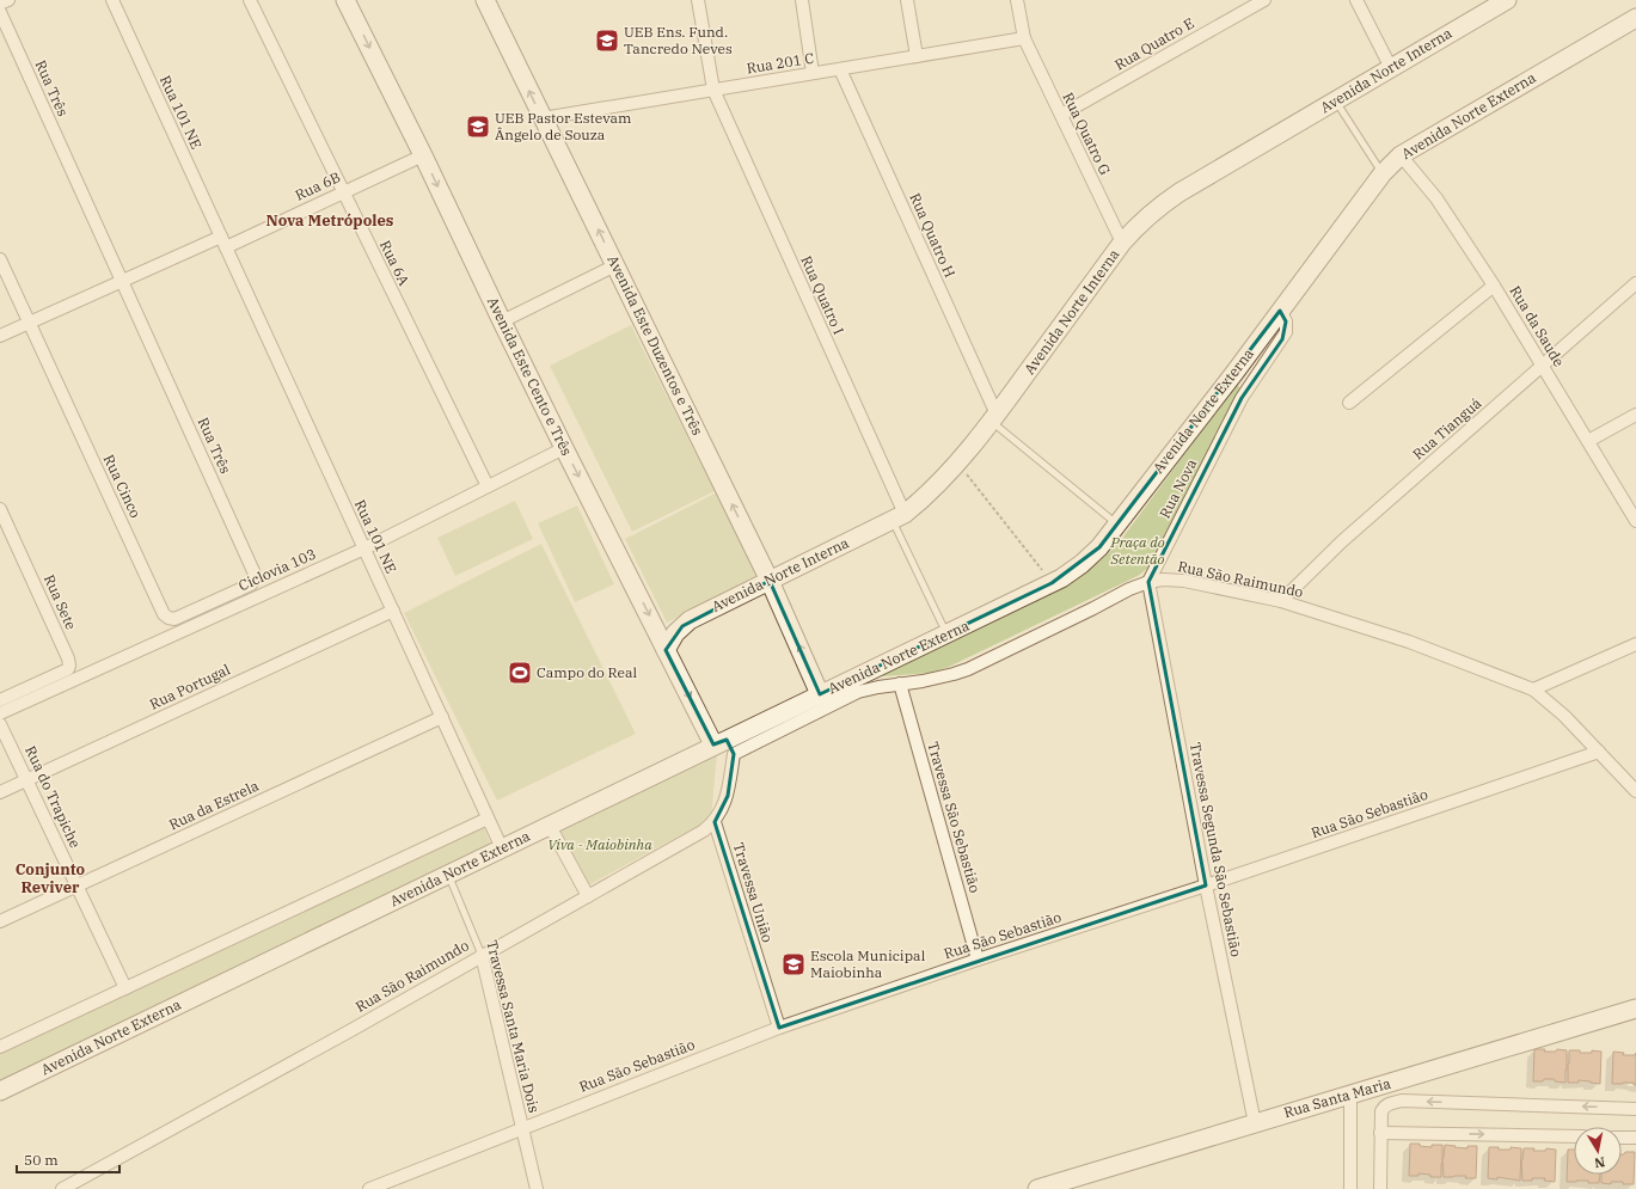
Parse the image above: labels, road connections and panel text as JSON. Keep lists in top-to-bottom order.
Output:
{
  "streets": {
    "street": [
      "Rua Quatro E",
      "Rua 201 C",
      "Avenida Norte Interna",
      "Rua Três",
      "Rua 101 NE",
      "Avenida Norte Externa",
      "Rua Quatro G",
      "Rua 6B",
      "Rua Quatro H",
      "Rua 6A",
      "Rua Quatro I",
      "Rua da Saude",
      "Avenida Este Duzentos e Três",
      "Avenida Este Cento e Três",
      "Rua Tianguá",
      "Rua Cinco",
      "Rua Nova",
      "Ciclovia 103",
      "Rua São Raimundo",
      "Rua Sete",
      "Rua Portugal",
      "Rua do Trapiche",
      "Rua da Estrela",
      "Rua São Sebastião",
      "Travessa São Sebastião",
      "Travessa Segunda São Sebastião",
      "Travessa União",
      "Travessa Santa Maria Dois",
      "Rua Santa Maria"
    ]
  },
  "crossings": [
    ["Rua Quatro E", "Rua Quatro G"],
    ["Rua 201 C", "Rua Quatro G"],
    ["Rua 201 C", "Rua Quatro H"],
    ["Rua 201 C", "Rua Quatro I"],
    ["Rua 201 C", "Avenida Este Duzentos e Três"],
    ["Avenida Norte Interna", "Rua Quatro G"],
    ["Avenida Norte Interna", "Rua Quatro H"],
    ["Avenida Norte Interna", "Rua Quatro I"],
    ["Avenida Norte Interna", "Avenida Este Duzentos e Três"],
    ["Avenida Norte Interna", "Avenida Este Cento e Três"],
    ["Rua Três", "Rua Cinco"],
    ["Rua 101 NE", "Avenida Norte Externa"],
    ["Rua 101 NE", "Rua 6B"],
    ["Rua 101 NE", "Ciclovia 103"],
    ["Rua 101 NE", "Rua Portugal"],
    ["Rua 101 NE", "Rua da Estrela"],
    ["Avenida Norte Externa", "Rua da Saude"],
    ["Avenida Norte Externa", "Avenida Este Duzentos e Três"],
    ["Avenida Norte Externa", "Avenida Este Cento e Três"],
    ["Avenida Norte Externa", "Rua Nova"],
    ["Avenida Norte Externa", "Rua São Raimundo"],
    ["Avenida Norte Externa", "Travessa Santa Maria Dois"],
    ["Rua 6B", "Rua 6A"],
    ["Rua 6B", "Avenida Este Cento e Três"],
    ["Rua 6A", "Ciclovia 103"],
    ["Rua da Saude", "Rua Tianguá"],
    ["Avenida Este Cento e Três", "Ciclovia 103"],
    ["Avenida Este Cento e Três", "Rua São Raimundo"],
    ["Rua Tianguá", "Rua São Raimundo"],
    ["Rua Nova", "Rua São Raimundo"],
    ["Rua Nova", "Travessa Segunda São Sebastião"],
    ["Rua São Raimundo", "Rua São Sebastião"],
    ["Rua São Raimundo", "Travessa São Sebastião"],
    ["Rua São Raimundo", "Travessa Segunda São Sebastião"],
    ["Rua São Raimundo", "Travessa União"],
    ["Rua São Raimundo", "Travessa Santa Maria Dois"],
    ["Rua Portugal", "Rua do Trapiche"],
    ["Rua do Trapiche", "Rua da Estrela"],
    ["Rua São Sebastião", "Travessa São Sebastião"],
    ["Rua São Sebastião", "Travessa Segunda São Sebastião"],
    ["Rua São Sebastião", "Travessa União"],
    ["Rua São Sebastião", "Travessa Santa Maria Dois"],
    ["Travessa Segunda São Sebastião", "Rua Santa Maria"]
  ],
  "one_way": ["Avenida Este Duzentos e Três", "Avenida Este Cento e Três"],
  "districts": ["Nova Metrópoles", "Conjunto Reviver"],
  "parks": ["Praça do Setentão", "Viva - Maiobinha"],
  "places": {
    "school or university": ["UEB Ens. Fund. Tancredo Neves", "UEB Pastor Estevam Ângelo de Souza", "Escola Municipal Maiobinha"],
    "sports": ["Campo do Real"]
  },
  "scale_bar": "50 m",
  "north": "bottom"
}
